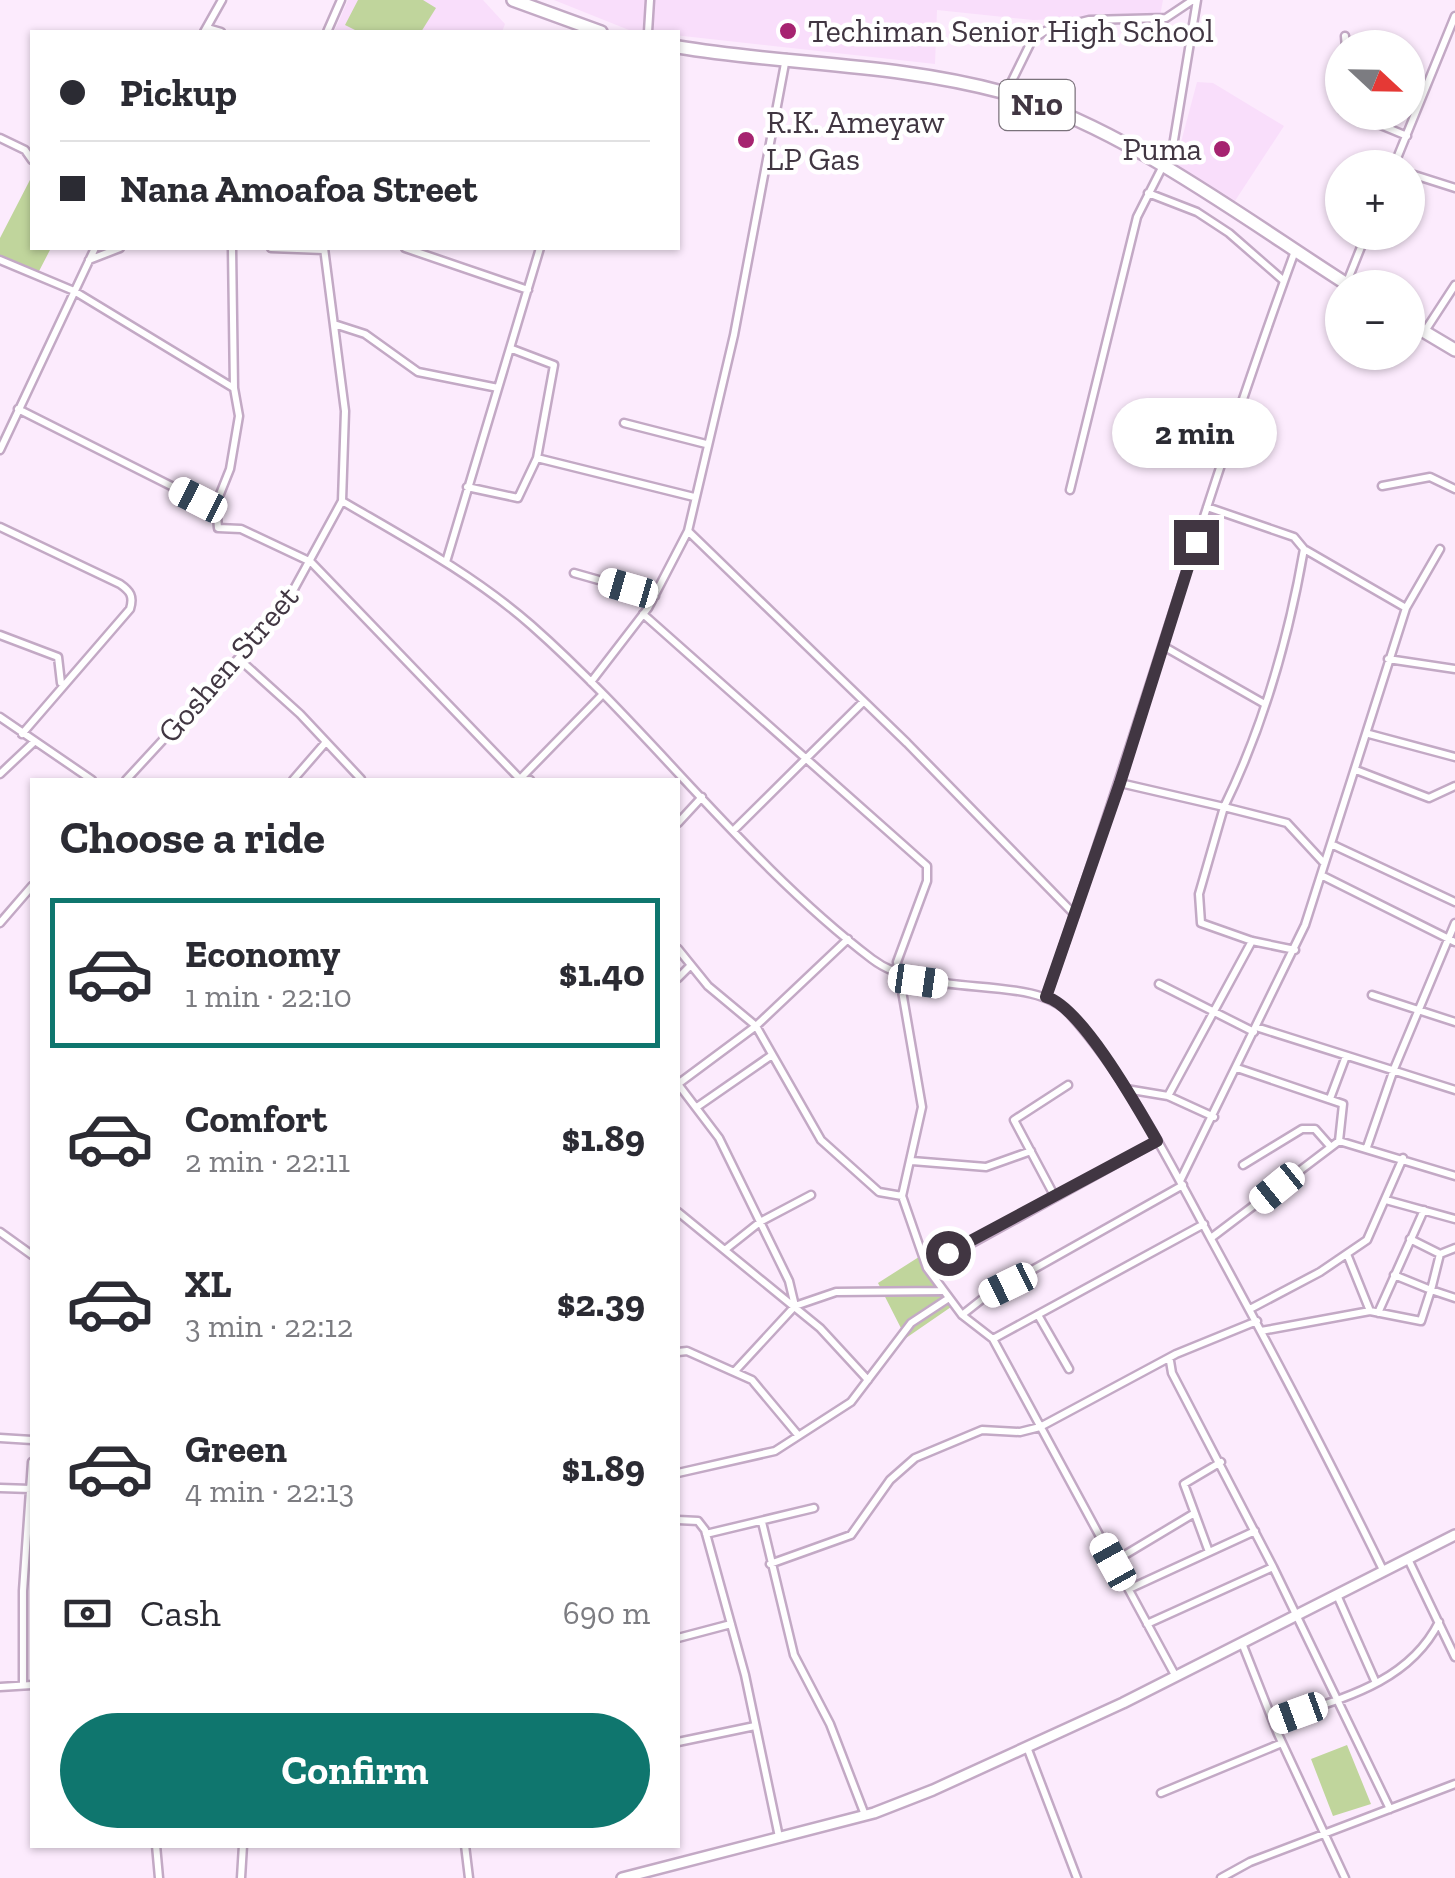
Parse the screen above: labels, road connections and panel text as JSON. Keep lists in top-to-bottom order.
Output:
{
  "streets": {
    "highway": ["N10"],
    "street": ["Goshen Street"]
  },
  "places": ["Techiman Senior High School", "R.K. Ameyaw LP Gas", "Puma"],
  "north": "right",
  "page": {
    "map_buttons": ["+", "−"],
    "banner": ["Pickup", "Nana Amoafoa Street"],
    "bubble": "2 min",
    "heading": "Choose a ride",
    "list": [
      {
        "name": "Economy",
        "note": "1 min · 22:10",
        "value": "$1.40"
      },
      {
        "name": "Comfort",
        "note": "2 min · 22:11",
        "value": "$1.89"
      },
      {
        "name": "XL",
        "note": "3 min · 22:12",
        "value": "$2.39"
      },
      {
        "name": "Green",
        "note": "4 min · 22:13",
        "value": "$1.89"
      }
    ],
    "pay": ["Cash", "690 m"],
    "buttons": "Confirm"
  }
}
